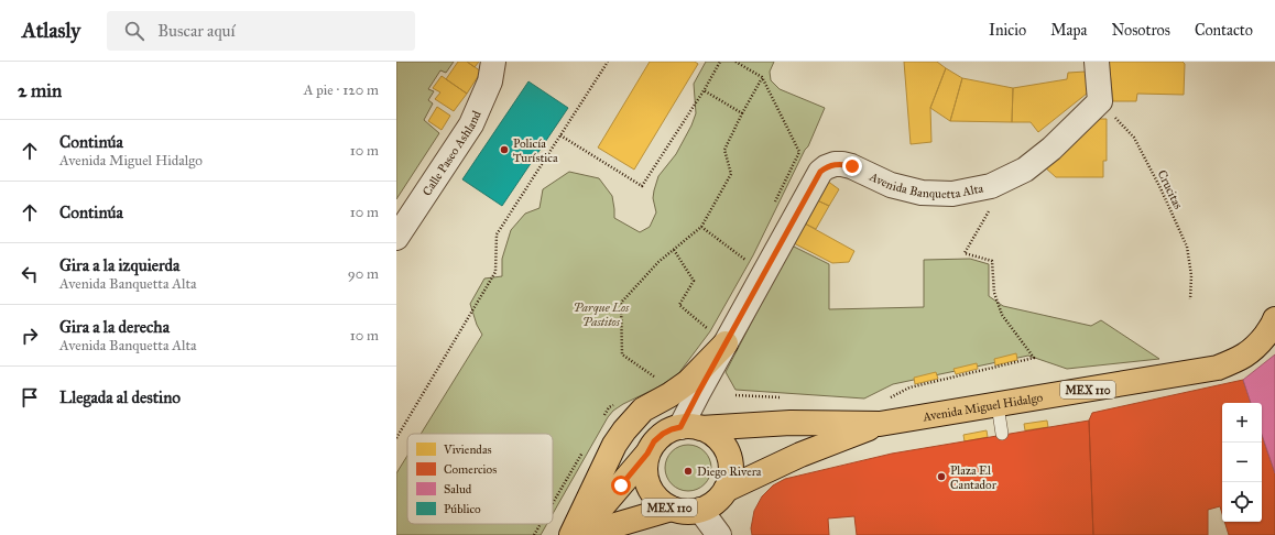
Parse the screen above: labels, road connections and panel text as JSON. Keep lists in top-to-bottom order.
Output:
{
  "streets": {
    "main road": ["MEX 110", "Avenida Miguel Hidalgo"],
    "street": ["Calle Paseo Ashland", "Avenida Banquetta Alta"],
    "path": ["Crucitas"]
  },
  "crossings": [
    ["Avenida Banquetta Alta", "Crucitas"],
    ["Avenida Banquetta Alta", "MEX 110"],
    ["Avenida Banquetta Alta", "Avenida Miguel Hidalgo"],
    ["MEX 110", "Avenida Miguel Hidalgo"]
  ],
  "parks": ["Parque Los Pastitos"],
  "places": ["Policía Turística", "Diego Rivera", "Plaza El Cantador"],
  "legend": [
    "Viviendas",
    "Comercios",
    "Salud",
    "Público"
  ],
  "page": {
    "header": "Atlasly",
    "search": "Buscar aquí",
    "nav": [
      "Inicio",
      "Mapa",
      "Nosotros",
      "Contacto"
    ],
    "heading": ["2 min", "A pie · 120 m"],
    "list": [
      ["Continúa", "Avenida Miguel Hidalgo", "10 m"],
      ["Continúa", "10 m"],
      ["Gira a la izquierda", "Avenida Banquetta Alta", "90 m"],
      ["Gira a la derecha", "Avenida Banquetta Alta", "10 m"],
      "Llegada al destino"
    ],
    "map_buttons": ["+", "−"]
  }
}
